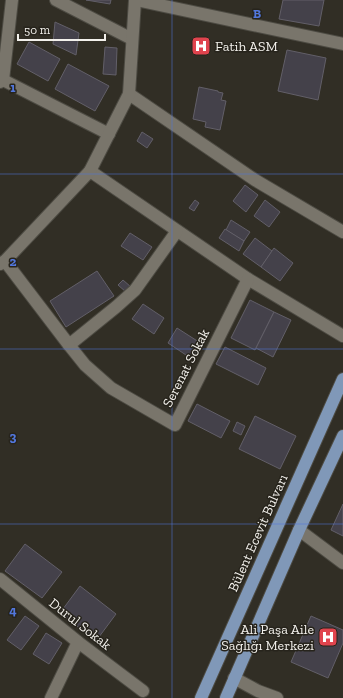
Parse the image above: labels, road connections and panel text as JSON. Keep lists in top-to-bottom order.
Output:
{
  "streets": {
    "main road": ["Bülent Ecevit Bulvarı"],
    "street": ["Serenat Sokak", "Durul Sokak"]
  },
  "places": {
    "hospital": ["Fatih ASM", "Ali Paşa Aile Sağlığı Merkezi"]
  },
  "scale_bar": "50 m",
  "grid": {
    "columns": ["B"],
    "rows": [
      "1",
      "2",
      "3",
      "4"
    ]
  }
}
